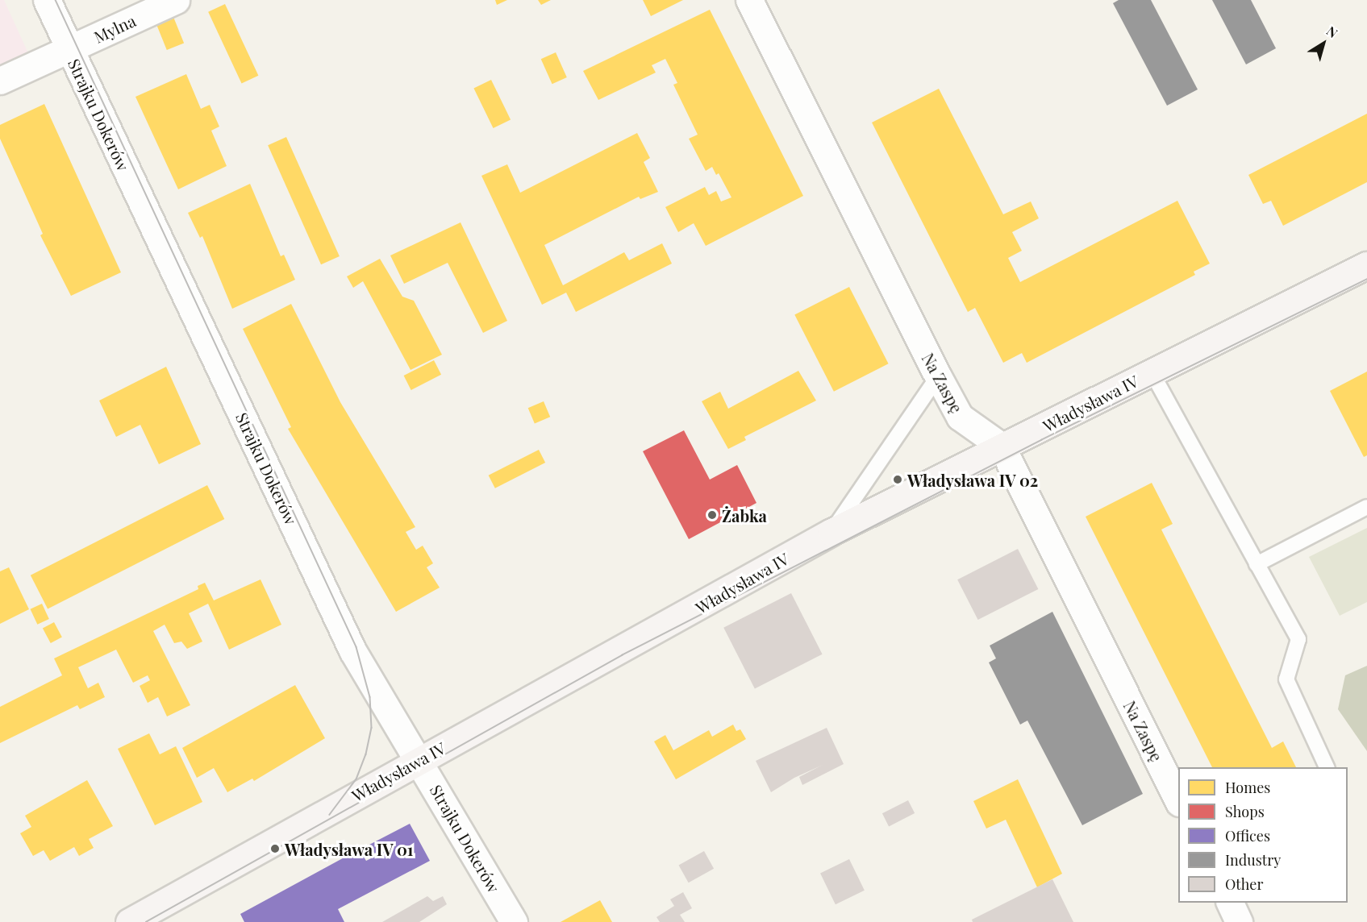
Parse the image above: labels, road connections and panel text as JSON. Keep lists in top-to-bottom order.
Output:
{
  "streets": {
    "street": [
      "Mylna",
      "Strajku Dokerów",
      "Na Zaspę",
      "Władysława IV"
    ]
  },
  "crossings": [
    ["Mylna", "Strajku Dokerów"],
    ["Strajku Dokerów", "Władysława IV"],
    ["Na Zaspę", "Władysława IV"]
  ],
  "places": ["Władysława IV 02", "Żabka", "Władysława IV 01"],
  "legend": [
    "Homes",
    "Shops",
    "Offices",
    "Industry",
    "Other"
  ],
  "north": "top right"
}
